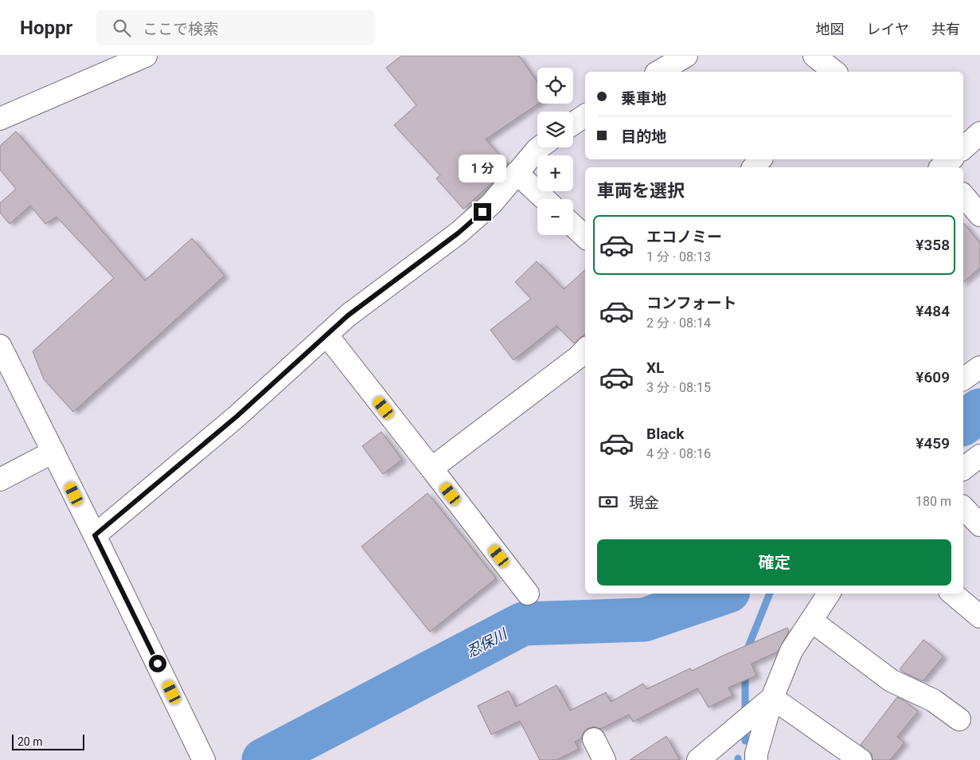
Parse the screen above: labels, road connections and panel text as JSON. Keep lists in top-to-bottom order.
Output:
{
  "water": ["忍保川"],
  "scale_bar": "20 m",
  "page": {
    "header": "Hoppr",
    "search": "ここで検索",
    "nav": ["地図", "レイヤ", "共有"],
    "map_buttons": ["+", "−"],
    "banner": ["乗車地", "目的地"],
    "bubble": "1 分",
    "heading": "車両を選択",
    "list": [
      {
        "name": "エコノミー",
        "note": "1 分 · 08:13",
        "value": "¥358"
      },
      {
        "name": "コンフォート",
        "note": "2 分 · 08:14",
        "value": "¥484"
      },
      {
        "name": "XL",
        "note": "3 分 · 08:15",
        "value": "¥609"
      },
      {
        "name": "Black",
        "note": "4 分 · 08:16",
        "value": "¥459"
      }
    ],
    "pay": ["現金", "180 m"],
    "buttons": "確定",
    "scale": "20 m"
  }
}
